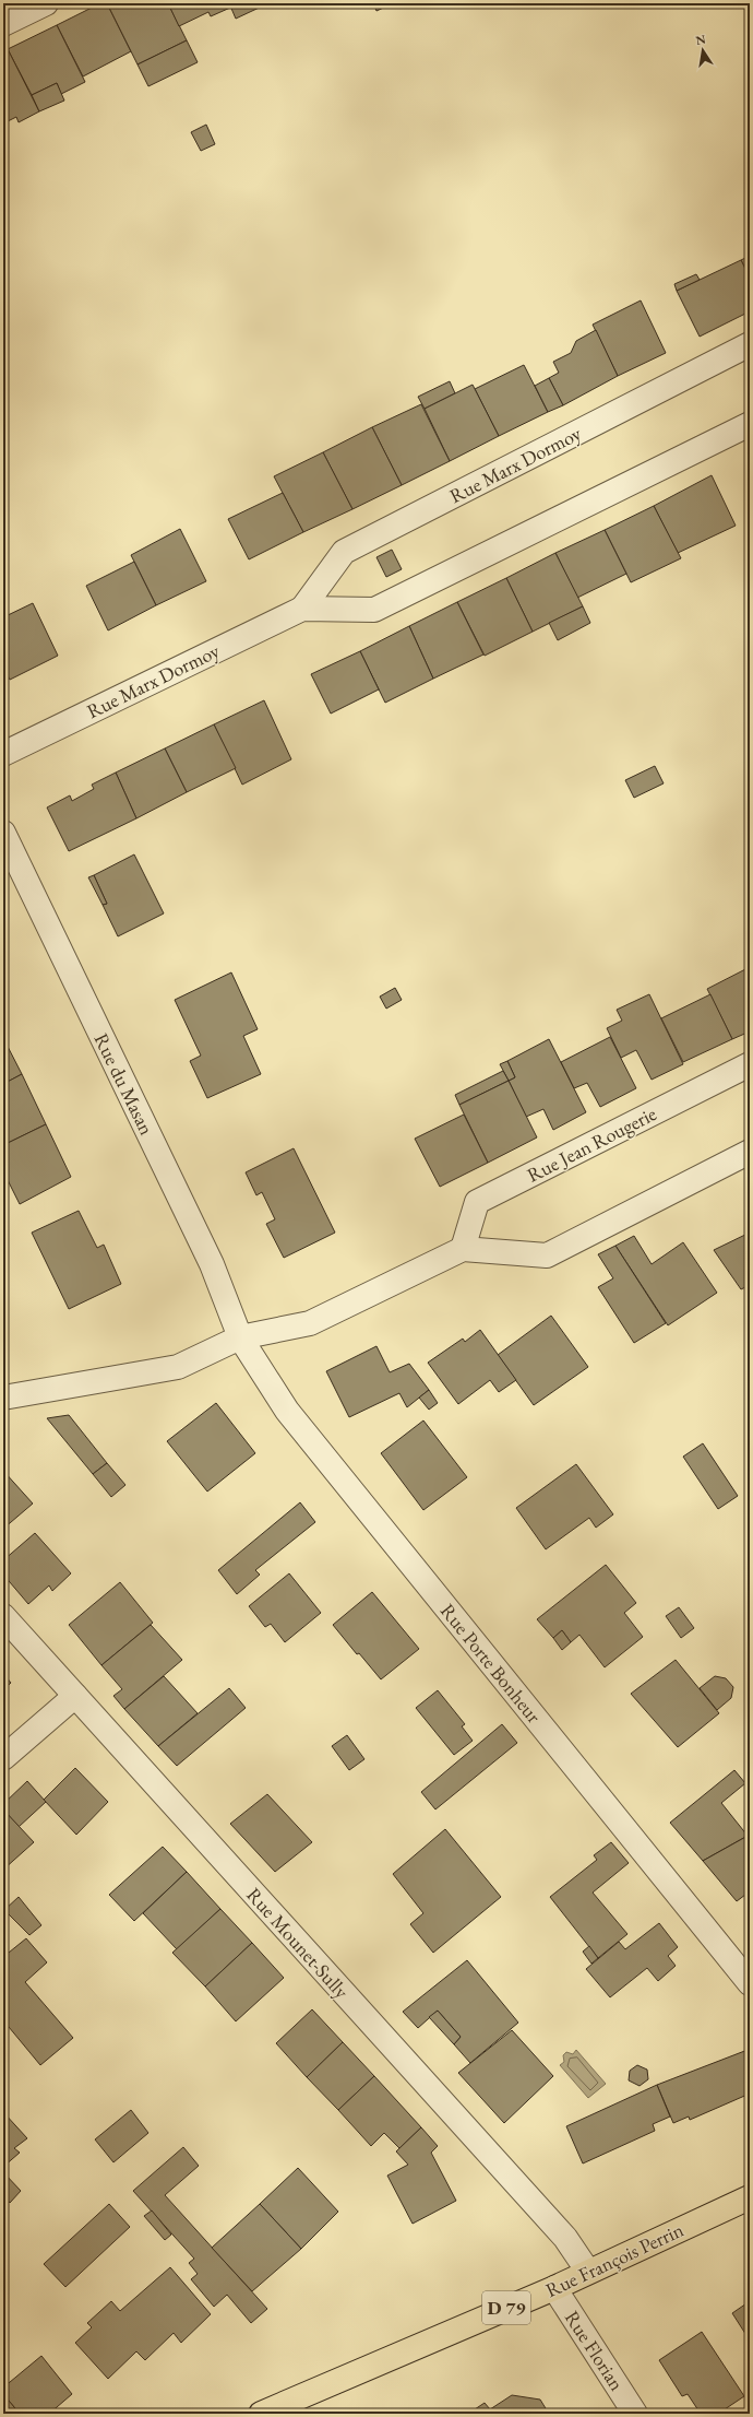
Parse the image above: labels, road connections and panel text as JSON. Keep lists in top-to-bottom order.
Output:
{
  "streets": {
    "main road": ["Rue François Perrin", "D 79"],
    "street": [
      "Rue Marx Dormoy",
      "Rue du Masan",
      "Rue Jean Rougerie",
      "Rue Porte Bonheur",
      "Rue Mounet-Sully",
      "Rue Florian"
    ]
  },
  "crossings": [
    ["Rue du Masan", "Rue Porte Bonheur"],
    ["Rue Mounet-Sully", "Rue François Perrin"],
    ["Rue François Perrin", "Rue Florian"]
  ],
  "north": "top"
}
